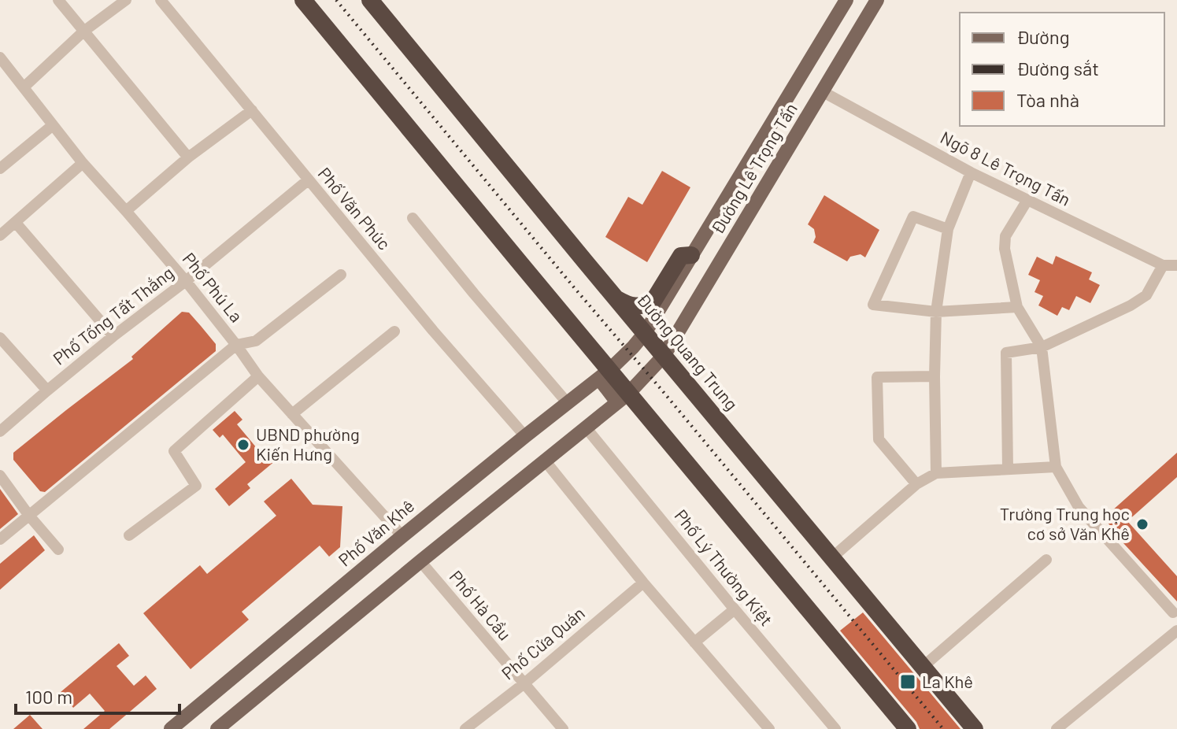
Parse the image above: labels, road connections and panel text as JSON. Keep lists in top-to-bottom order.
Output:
{
  "streets": {
    "highway": ["Đường Quang Trung"],
    "main road": ["Đường Lê Trọng Tấn", "Phố Văn Khê"],
    "street": [
      "Ngõ 8 Lê Trọng Tấn",
      "Phố Văn Phúc",
      "Phố Phú La",
      "Phố Tống Tất Thắng",
      "Phố Lý Thường Kiệt",
      "Phố Hà Cầu",
      "Phố Cửa Quán"
    ]
  },
  "crossings": [
    ["Đường Lê Trọng Tấn", "Ngõ 8 Lê Trọng Tấn"],
    ["Đường Lê Trọng Tấn", "Đường Quang Trung"],
    ["Đường Lê Trọng Tấn", "Phố Văn Khê"],
    ["Phố Văn Phúc", "Phố Tống Tất Thắng"],
    ["Phố Văn Phúc", "Phố Văn Khê"],
    ["Phố Phú La", "Phố Tống Tất Thắng"],
    ["Phố Phú La", "Phố Văn Khê"],
    ["Phố Hà Cầu", "Phố Cửa Quán"]
  ],
  "places": {
    "other": ["UBND phường Kiến Hưng", "Trường Trung học cơ sở Văn Khê"],
    "transit": ["La Khê"]
  },
  "legend": ["Đường", "Đường sắt", "Tòa nhà"],
  "scale_bar": "100 m"
}
